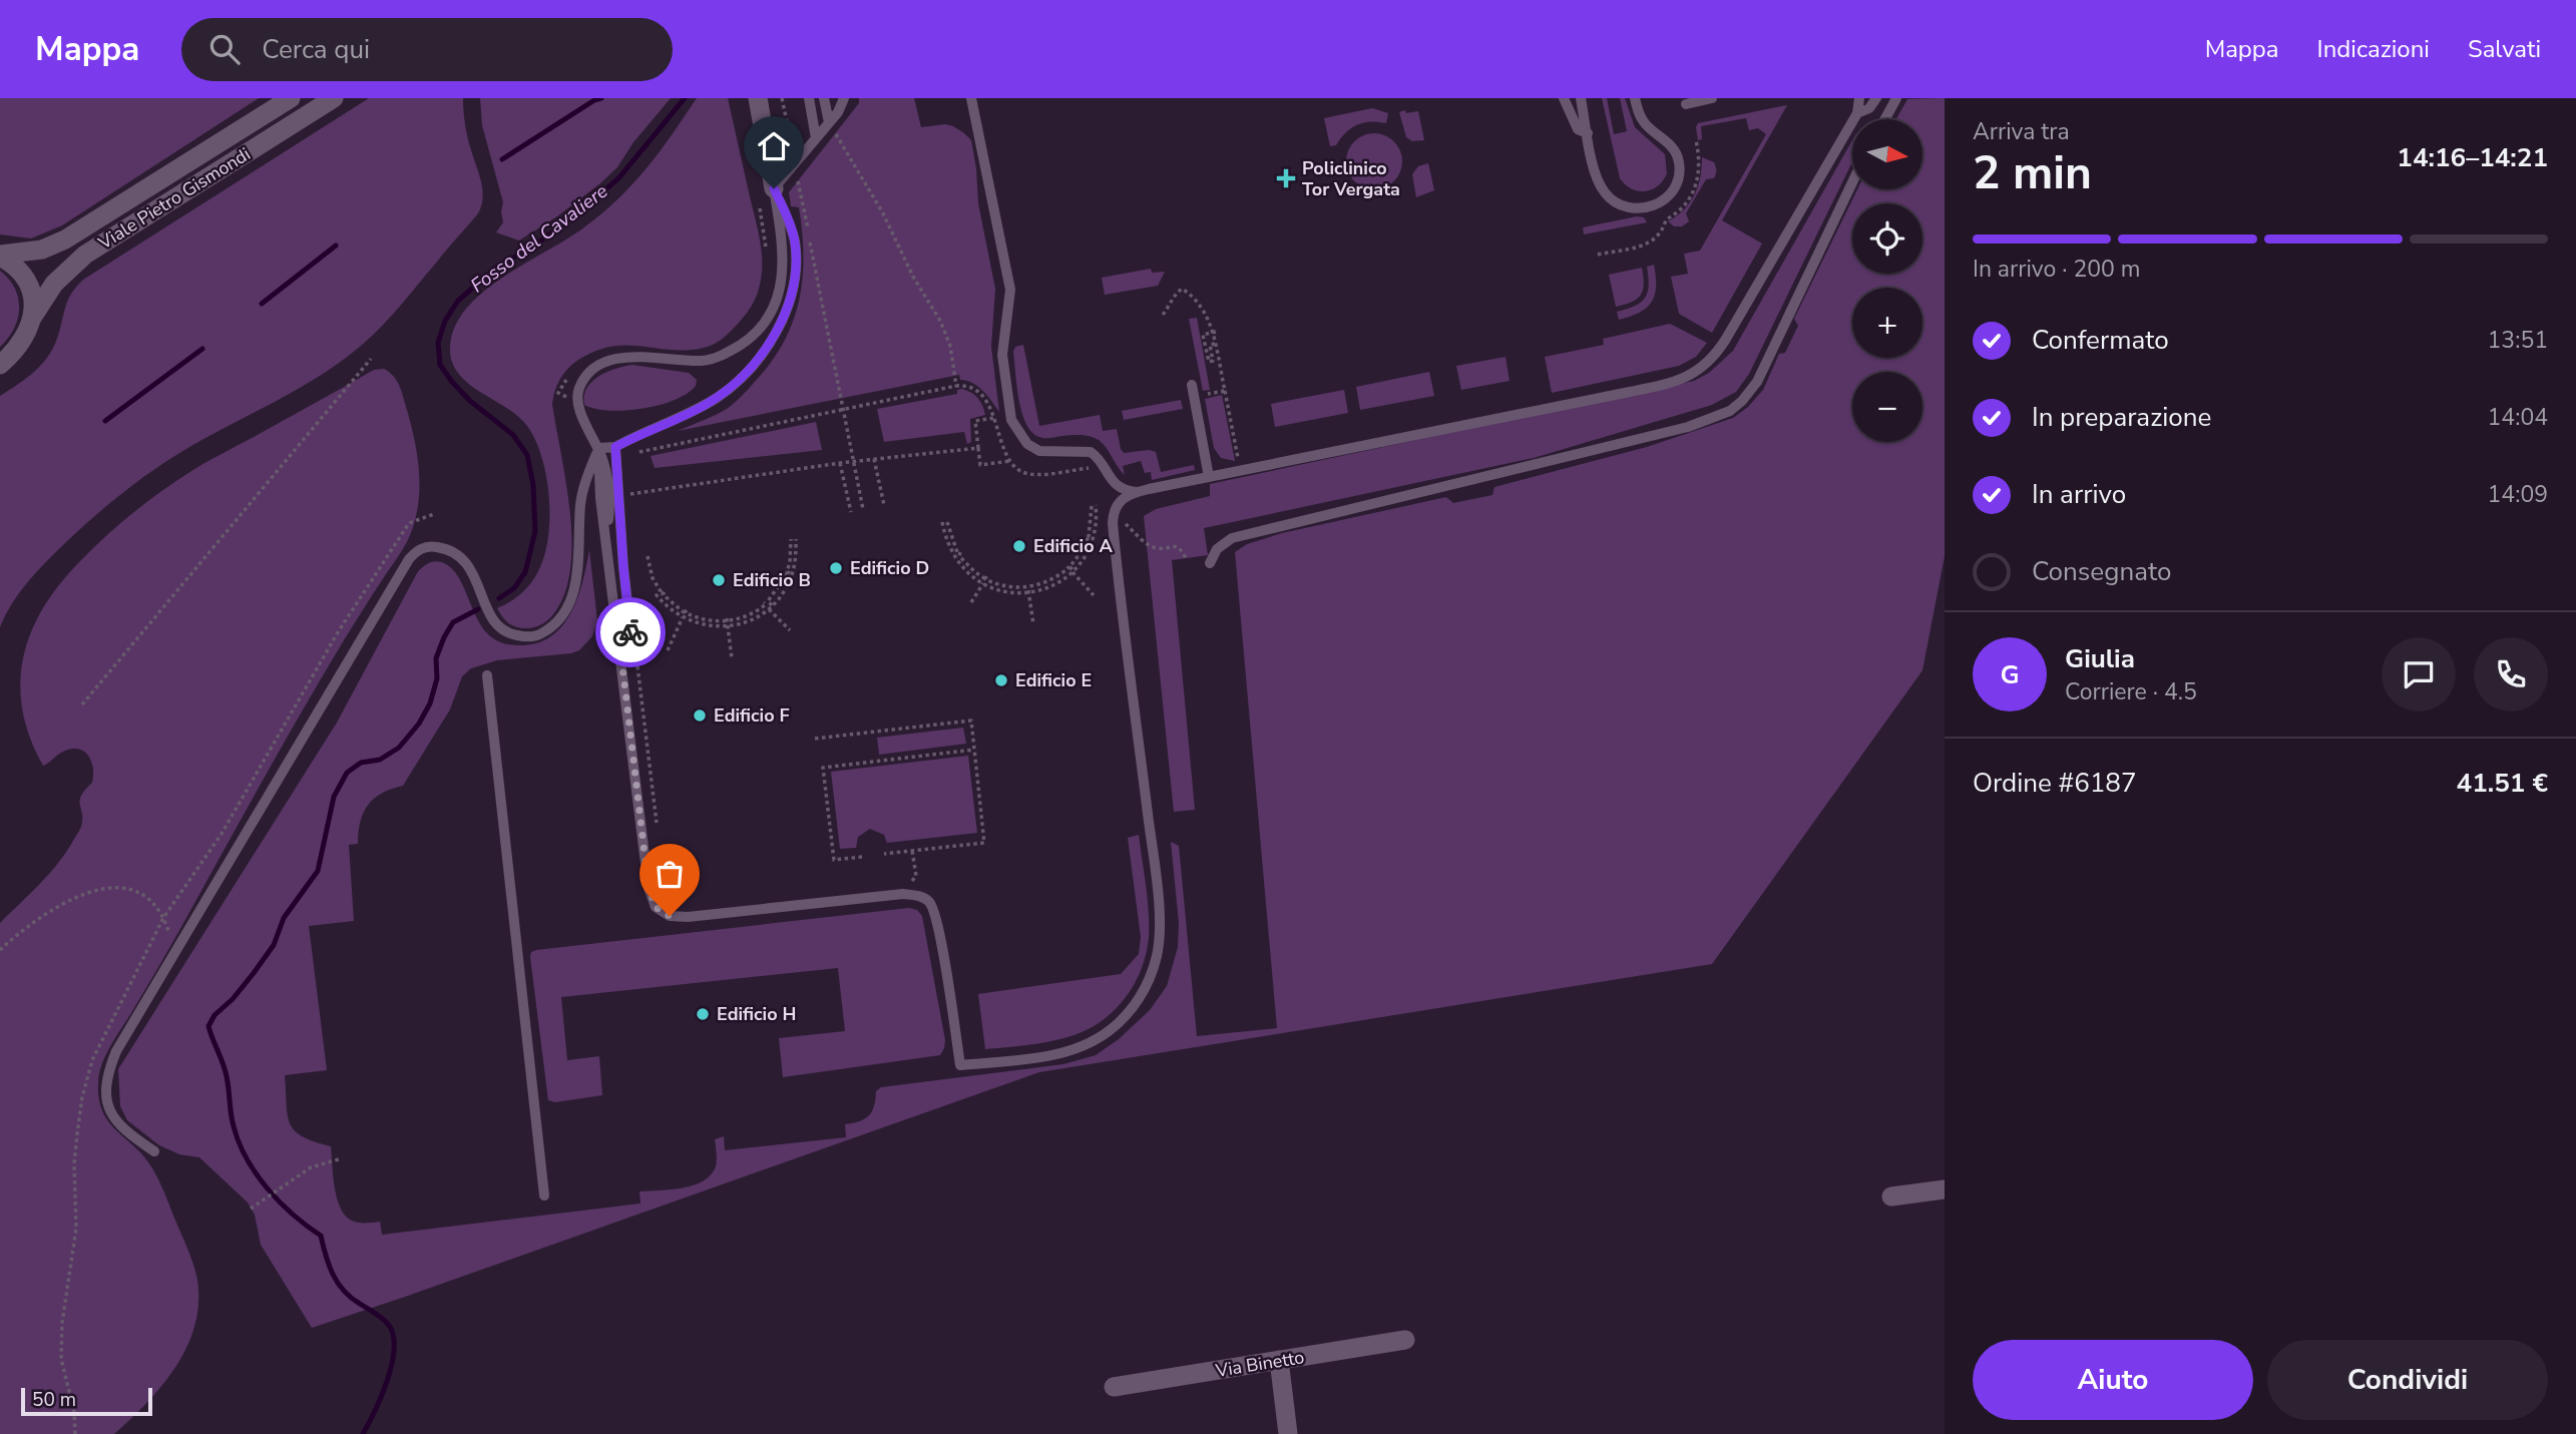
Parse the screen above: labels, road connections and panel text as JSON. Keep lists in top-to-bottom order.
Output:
{
  "streets": {
    "street": ["Viale Pietro Gismondi", "Via Binetto"]
  },
  "water": ["Fosso del Cavaliere"],
  "places": {
    "health": ["Policlinico Tor Vergata"],
    "other": [
      "Edificio A",
      "Edificio D",
      "Edificio B",
      "Edificio E",
      "Edificio F",
      "Edificio H"
    ]
  },
  "scale_bar": "50 m",
  "north": "right",
  "page": {
    "header": "Mappa",
    "search": "Cerca qui",
    "nav": ["Mappa", "Indicazioni", "Salvati"],
    "heading": ["2 min", "Arriva tra", "14:16–14:21"],
    "panel": [
      "Giulia",
      "Corriere · 4.5",
      "Ordine #6187",
      "41.51 €"
    ],
    "map_buttons": ["+", "−"],
    "bar": "In arrivo · 200 m",
    "list": [
      ["Confermato", "13:51"],
      ["In preparazione", "14:04"],
      ["In arrivo", "14:09"],
      "Consegnato"
    ],
    "round": "G",
    "buttons": ["Aiuto", "Condividi"],
    "scale": "50 m"
  }
}
